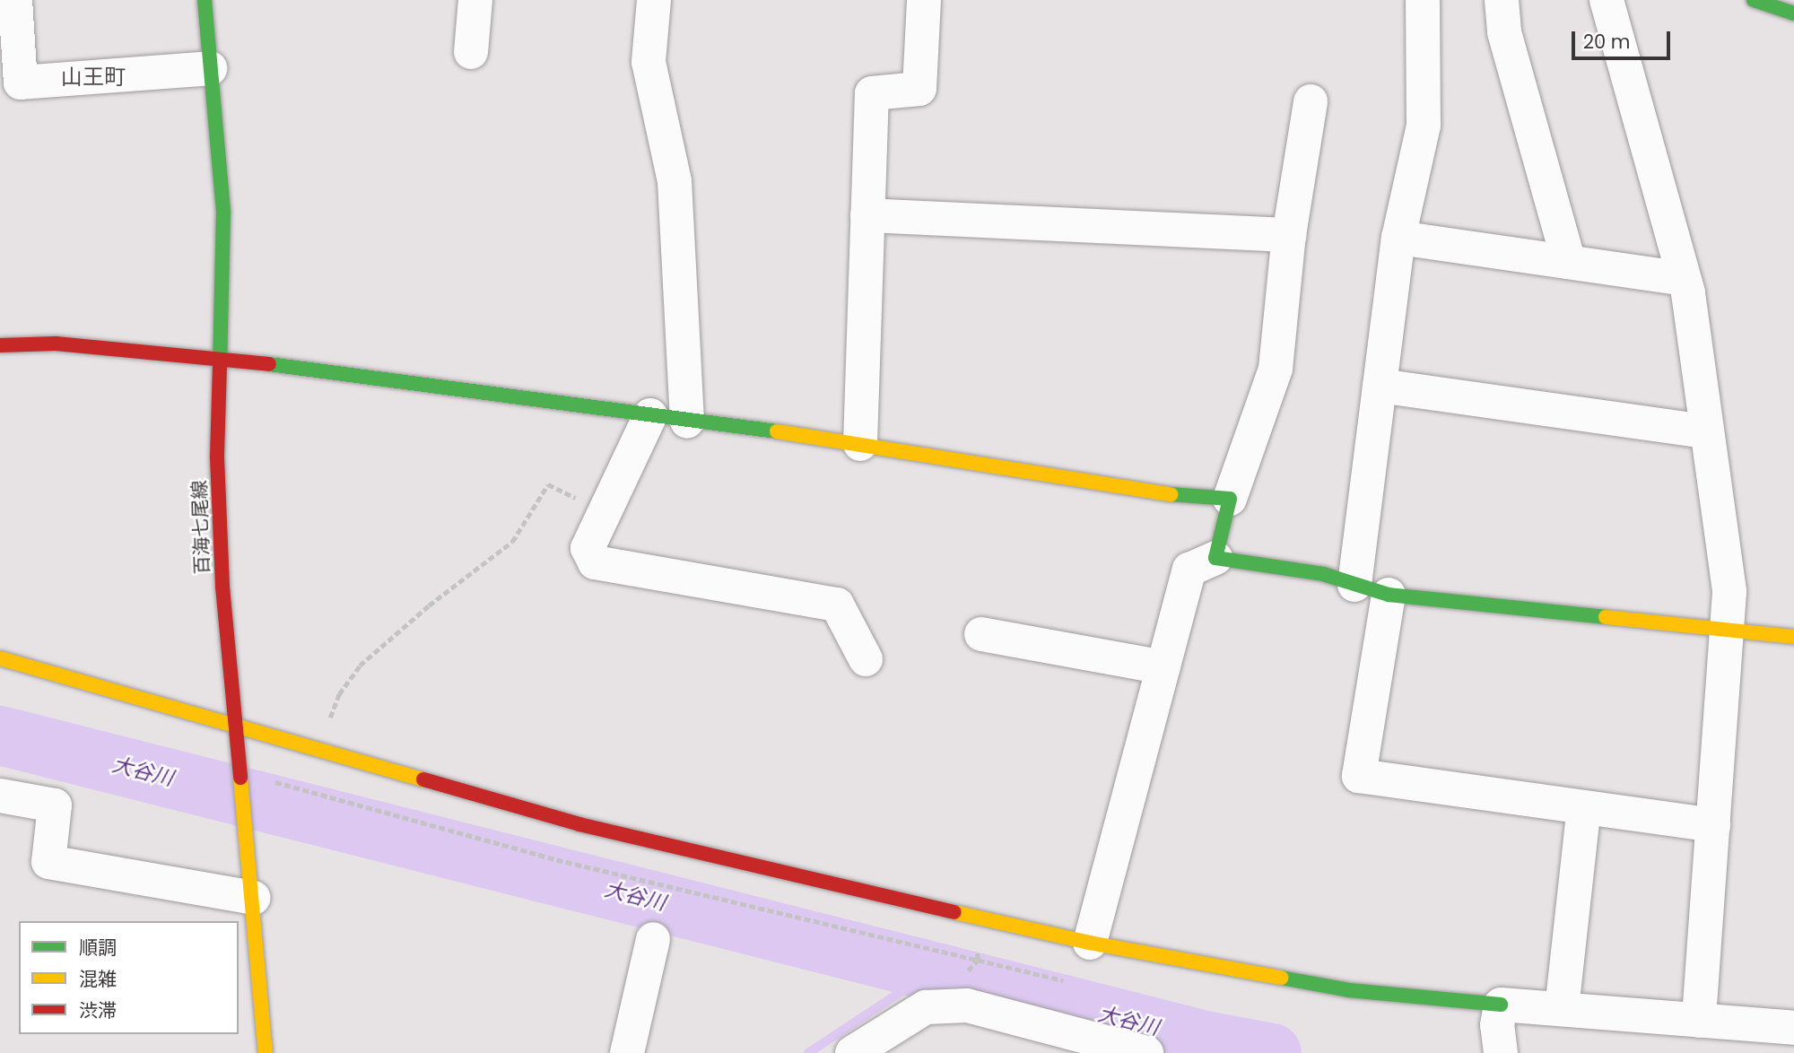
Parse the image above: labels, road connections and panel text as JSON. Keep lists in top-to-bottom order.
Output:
{
  "streets": {
    "main road": ["百海七尾線"]
  },
  "districts": ["山王町"],
  "water": ["大谷川"],
  "legend": ["順調", "混雑", "渋滞"],
  "scale_bar": "20 m"
}
